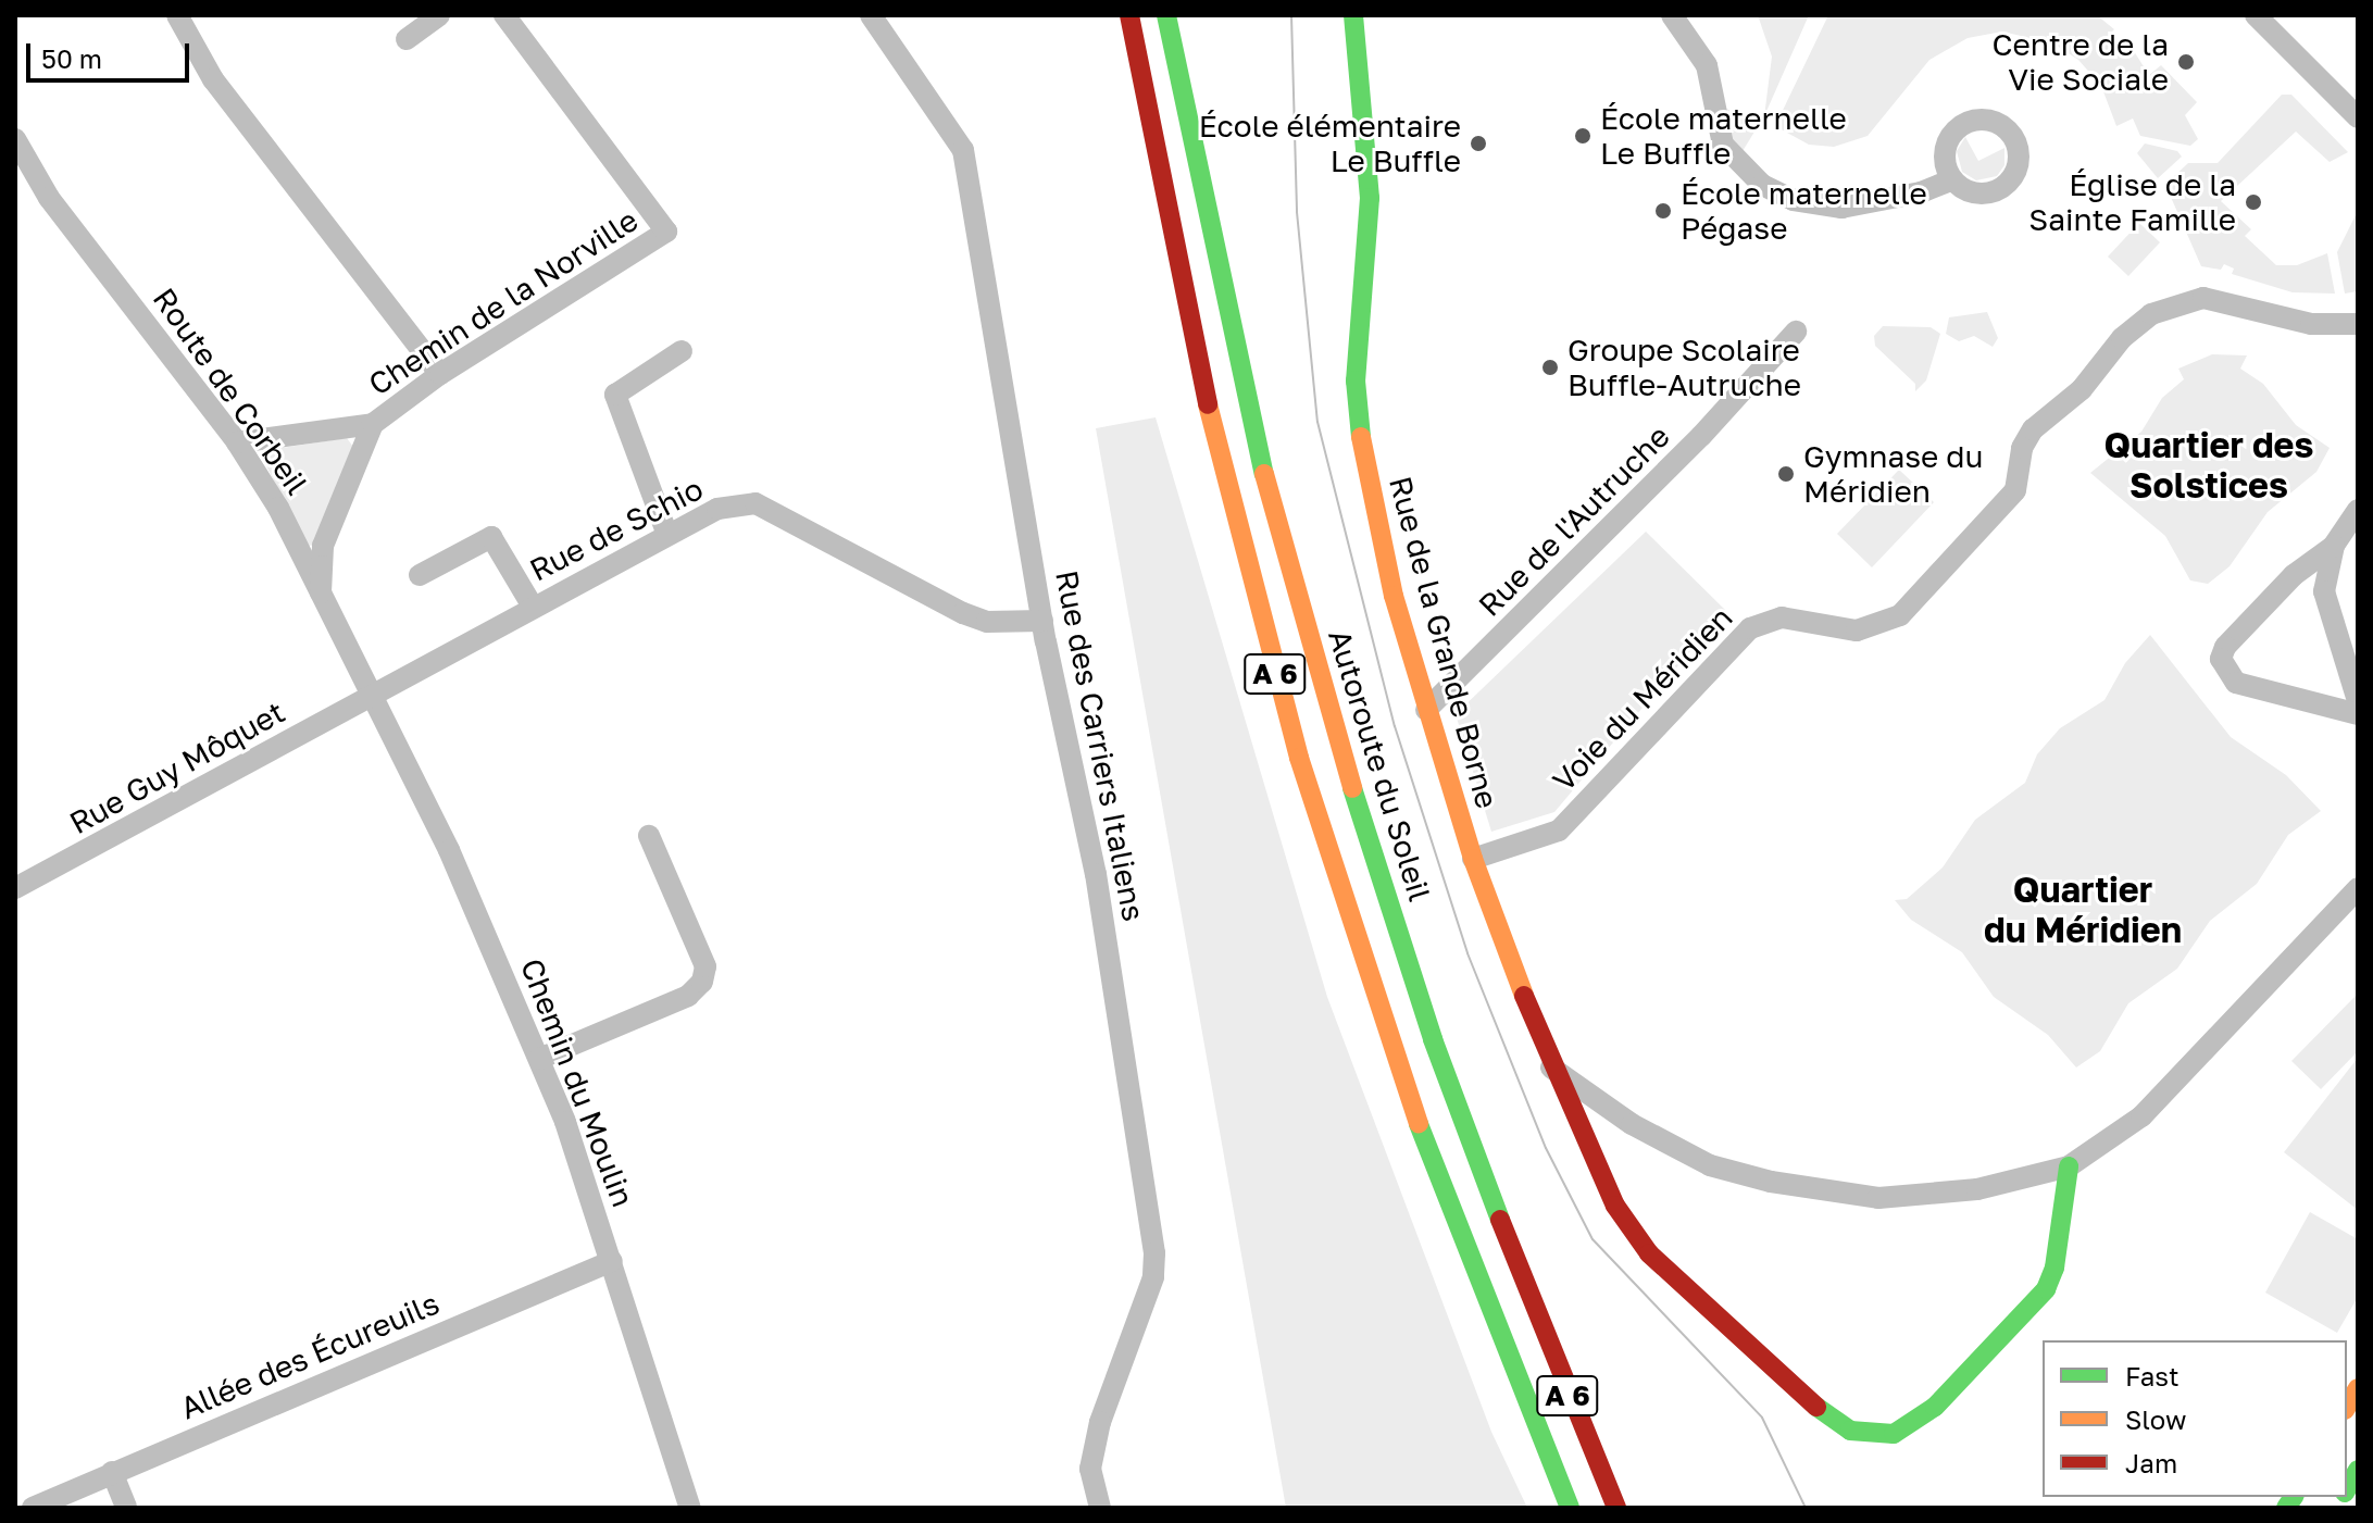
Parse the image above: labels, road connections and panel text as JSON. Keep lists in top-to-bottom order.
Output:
{
  "streets": {
    "main road": ["Rue de la Grande Borne", "A 6", "Autoroute du Soleil"],
    "street": [
      "Chemin de la Norville",
      "Route de Corbeil",
      "Rue de l'Autruche",
      "Rue de Schio",
      "Voie du Méridien",
      "Rue des Carriers Italiens",
      "Rue Guy Môquet",
      "Chemin du Moulin",
      "Allée des Écureuils"
    ]
  },
  "crossings": [
    ["Chemin de la Norville", "Route de Corbeil"],
    ["Route de Corbeil", "Rue de Schio"],
    ["Route de Corbeil", "Rue Guy Môquet"],
    ["Route de Corbeil", "Chemin du Moulin"],
    ["Rue de l'Autruche", "Rue de la Grande Borne"],
    ["Rue de Schio", "Rue des Carriers Italiens"],
    ["Rue de Schio", "Rue Guy Môquet"],
    ["Rue de Schio", "Chemin du Moulin"],
    ["Rue de la Grande Borne", "Voie du Méridien"],
    ["Rue Guy Môquet", "Chemin du Moulin"],
    ["Chemin du Moulin", "Allée des Écureuils"]
  ],
  "districts": ["Quartier des Solstices", "Quartier du Méridien"],
  "places": [
    "Centre de la Vie Sociale",
    "École maternelle Le Buffle",
    "École élémentaire Le Buffle",
    "Église de la Sainte Famille",
    "École maternelle Pégase",
    "Groupe Scolaire Buffle-Autruche",
    "Gymnase du Méridien"
  ],
  "legend": ["Fast", "Slow", "Jam"],
  "scale_bar": "50 m"
}
